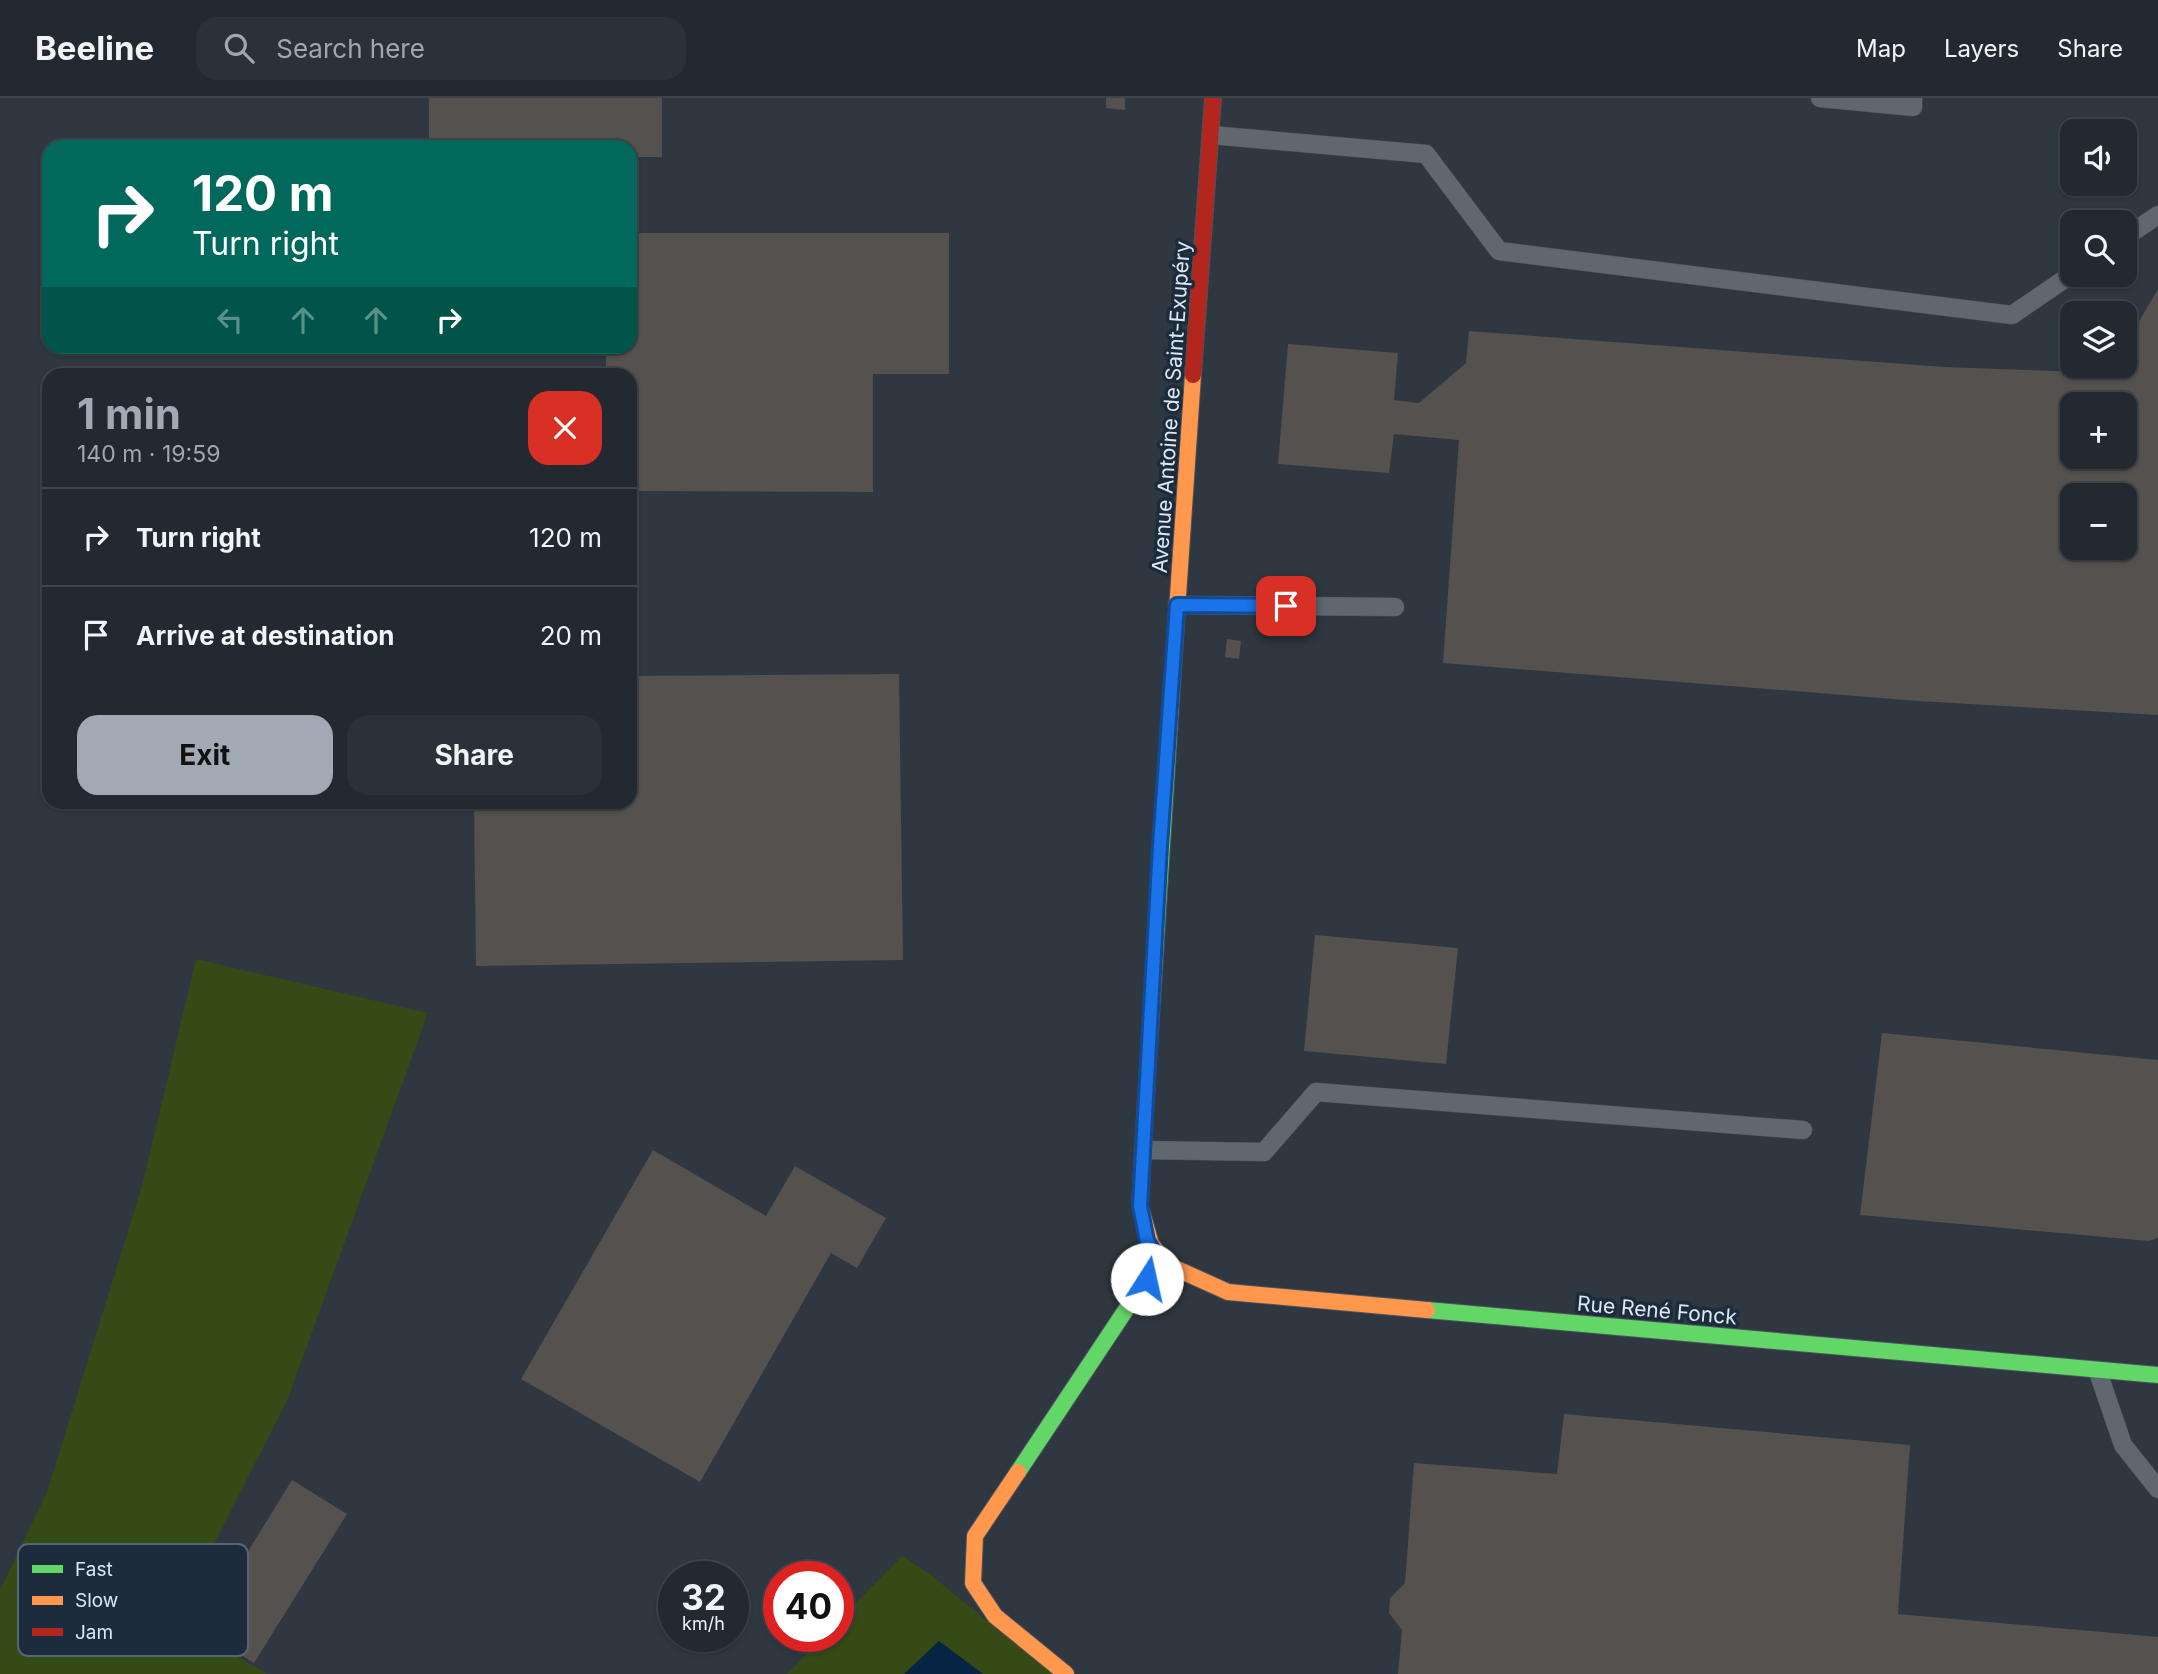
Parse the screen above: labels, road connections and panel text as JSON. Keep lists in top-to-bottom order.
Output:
{
  "streets": {
    "street": ["Avenue Antoine de Saint-Exupéry", "Rue René Fonck"]
  },
  "crossings": [
    ["Avenue Antoine de Saint-Exupéry", "Rue René Fonck"]
  ],
  "legend": ["Fast", "Slow", "Jam"],
  "page": {
    "header": "Beeline",
    "search": "Search here",
    "nav": ["Map", "Layers", "Share"],
    "map_buttons": ["+", "−"],
    "turn": ["120 m", "Turn right"],
    "heading": ["1 min", "140 m · 19:59"],
    "list": [
      {
        "name": "Turn right",
        "value": "120 m"
      },
      {
        "name": "Arrive at destination",
        "value": "20 m"
      }
    ],
    "buttons": ["Exit", "Share"],
    "speed": "32 km/h",
    "limit": "40"
  }
}
